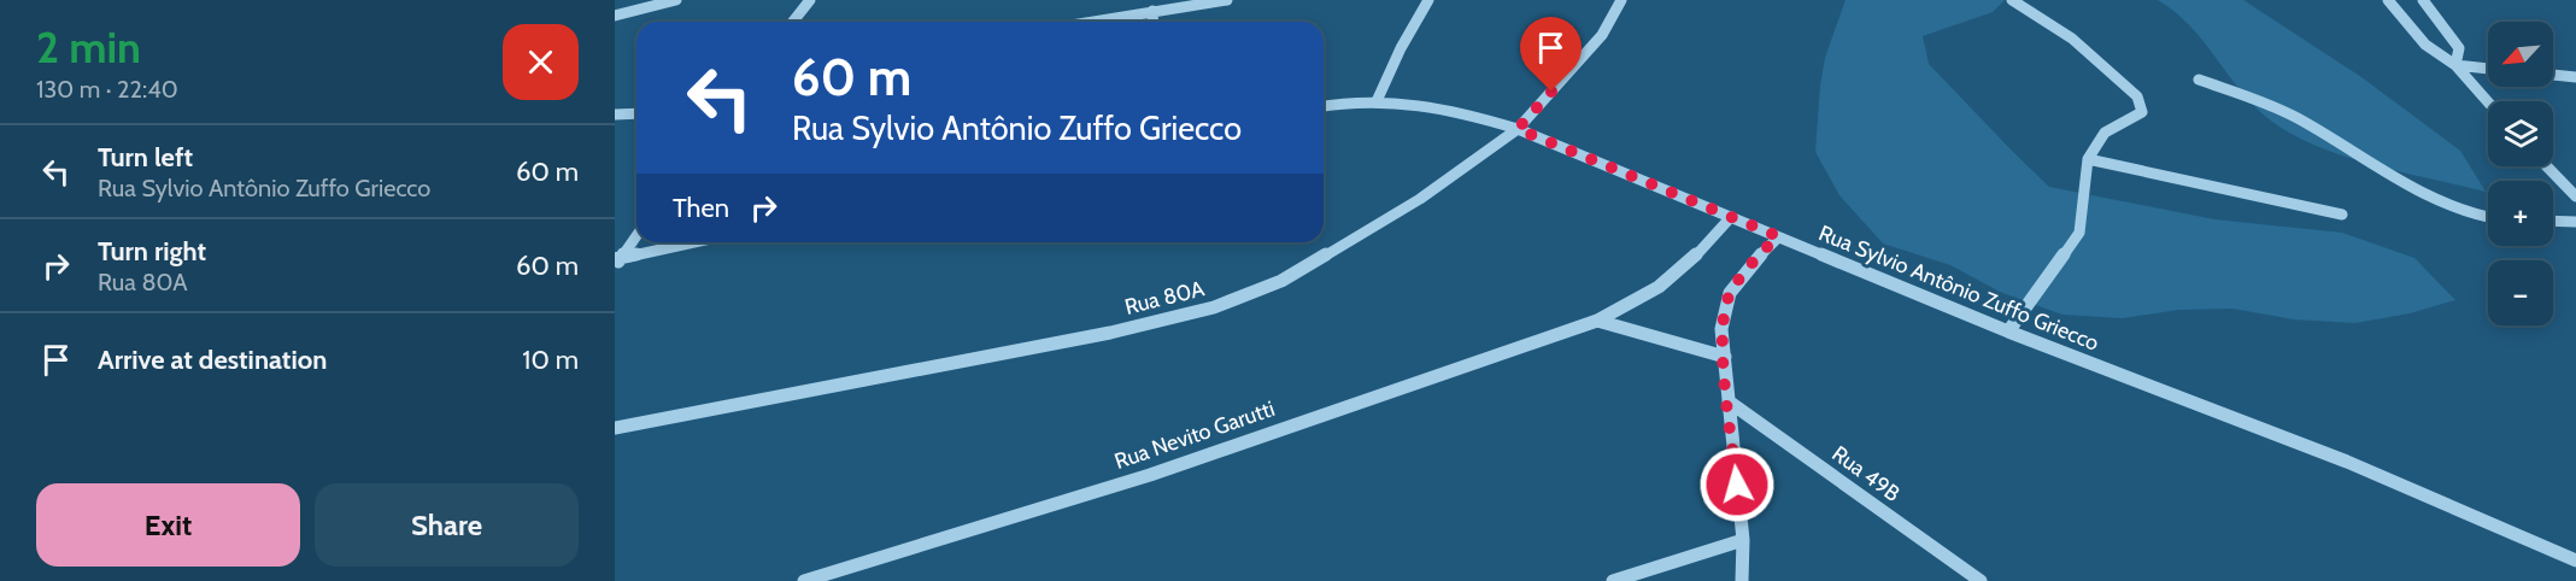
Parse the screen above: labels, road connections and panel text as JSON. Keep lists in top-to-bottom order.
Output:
{
  "streets": {
    "street": [
      "Rua Sylvio Antônio Zuffo Griecco",
      "Rua 80A",
      "Rua Nevito Garutti",
      "Rua 49B"
    ]
  },
  "crossings": [
    ["Rua Sylvio Antônio Zuffo Griecco", "Rua 80A"],
    ["Rua Sylvio Antônio Zuffo Griecco", "Rua Nevito Garutti"]
  ],
  "north": "bottom left",
  "page": {
    "heading": ["2 min", "130 m · 22:40"],
    "map_buttons": ["+", "−"],
    "turn": ["60 m", "Rua Sylvio Antônio Zuffo Griecco"],
    "list": [
      {
        "name": "Turn left",
        "note": "Rua Sylvio Antônio Zuffo Griecco",
        "value": "60 m"
      },
      {
        "name": "Turn right",
        "note": "Rua 80A",
        "value": "60 m"
      },
      {
        "name": "Arrive at destination",
        "value": "10 m"
      }
    ],
    "then": "Then",
    "buttons": ["Exit", "Share"]
  }
}
